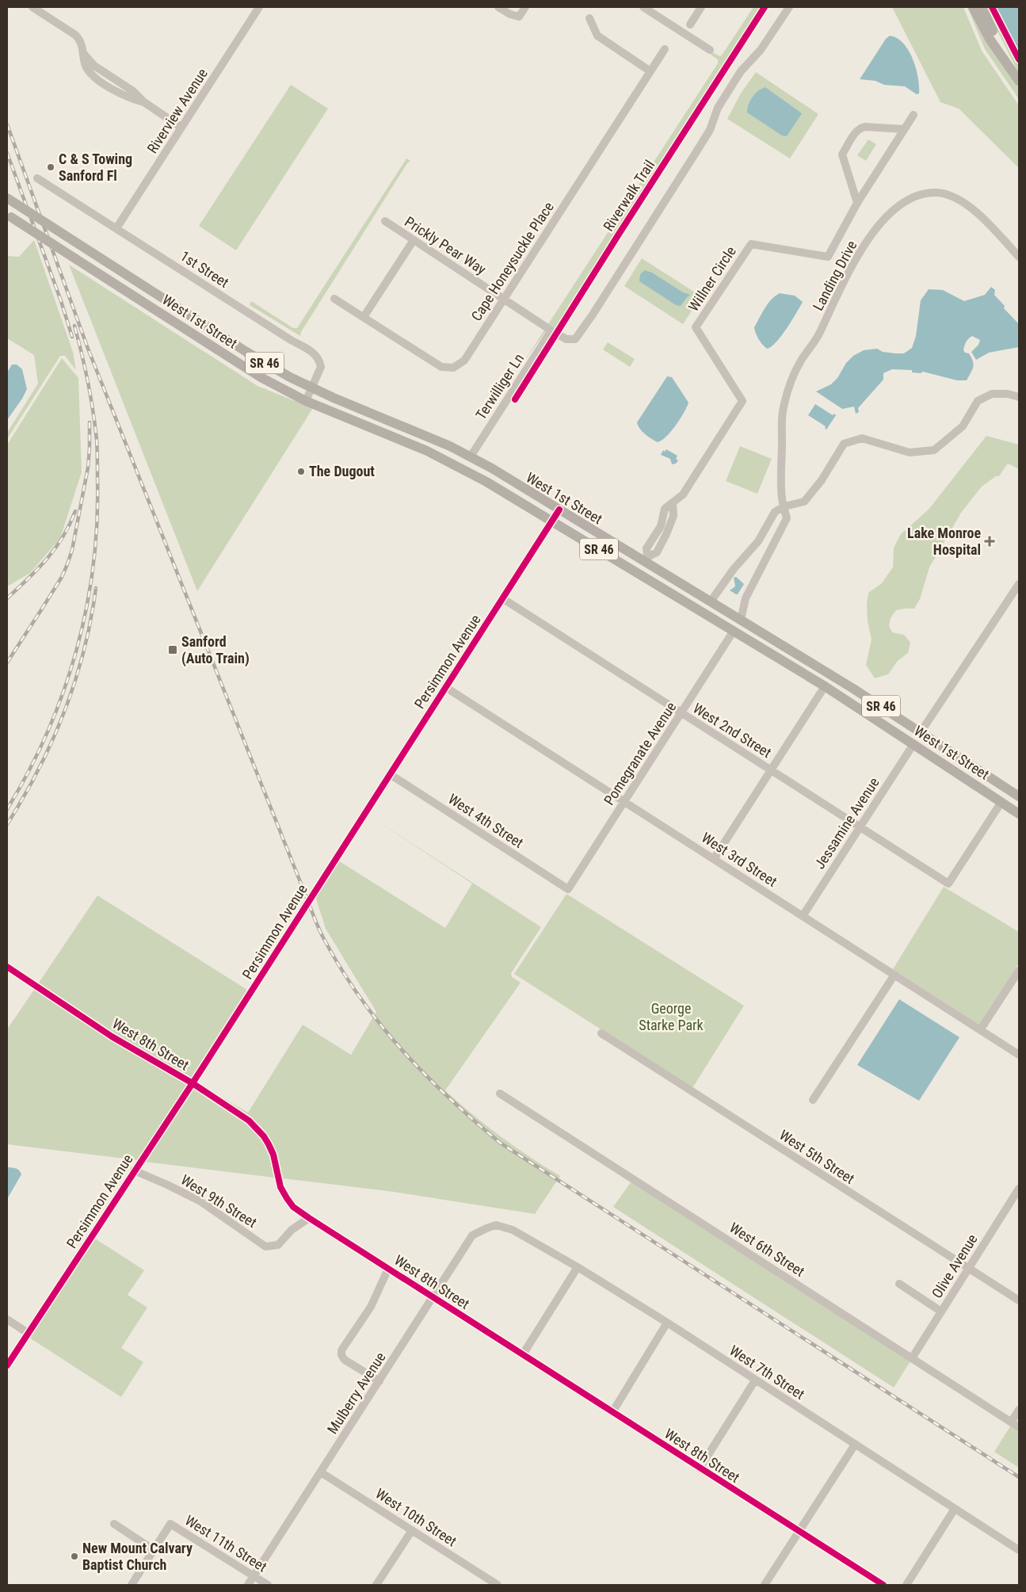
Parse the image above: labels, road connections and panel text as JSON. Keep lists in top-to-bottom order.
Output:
{
  "streets": {
    "main road": ["West 1st Street", "SR 46"],
    "street": [
      "Riverview Avenue",
      "Prickly Pear Way",
      "Cape Honeysuckle Place",
      "1st Street",
      "Landing Drive",
      "Willner Circle",
      "Terwilliger Ln",
      "Persimmon Avenue",
      "West 2nd Street",
      "Pomegranate Avenue",
      "West 4th Street",
      "Jessamine Avenue",
      "West 3rd Street",
      "West 8th Street",
      "West 5th Street",
      "West 9th Street",
      "West 6th Street",
      "Olive Avenue",
      "West 7th Street",
      "Mulberry Avenue",
      "West 10th Street",
      "West 11th Street"
    ],
    "cycle path": ["Riverwalk Trail"]
  },
  "crossings": [
    ["Riverview Avenue", "1st Street"],
    ["Prickly Pear Way", "Cape Honeysuckle Place"],
    ["Prickly Pear Way", "Terwilliger Ln"],
    ["1st Street", "West 1st Street"],
    ["Landing Drive", "West 1st Street"],
    ["Willner Circle", "West 1st Street"],
    ["West 1st Street", "Terwilliger Ln"],
    ["West 1st Street", "Persimmon Avenue"],
    ["West 1st Street", "West 2nd Street"],
    ["West 1st Street", "Pomegranate Avenue"],
    ["West 1st Street", "Jessamine Avenue"],
    ["Persimmon Avenue", "West 2nd Street"],
    ["Persimmon Avenue", "West 4th Street"],
    ["Persimmon Avenue", "West 3rd Street"],
    ["Persimmon Avenue", "West 8th Street"],
    ["Persimmon Avenue", "West 9th Street"],
    ["West 2nd Street", "Pomegranate Avenue"],
    ["West 2nd Street", "Jessamine Avenue"],
    ["Pomegranate Avenue", "West 4th Street"],
    ["Pomegranate Avenue", "West 3rd Street"],
    ["Jessamine Avenue", "West 3rd Street"],
    ["West 8th Street", "West 9th Street"],
    ["West 8th Street", "Mulberry Avenue"],
    ["West 5th Street", "Olive Avenue"],
    ["West 6th Street", "Olive Avenue"],
    ["West 7th Street", "Mulberry Avenue"],
    ["Mulberry Avenue", "West 10th Street"],
    ["Mulberry Avenue", "West 11th Street"]
  ],
  "parks": ["George Starke Park"],
  "places": {
    "other": ["C & S Towing Sanford Fl", "The Dugout", "New Mount Calvary Baptist Church"],
    "health": ["Lake Monroe Hospital"],
    "transit": ["Sanford (Auto Train)"]
  }
}
